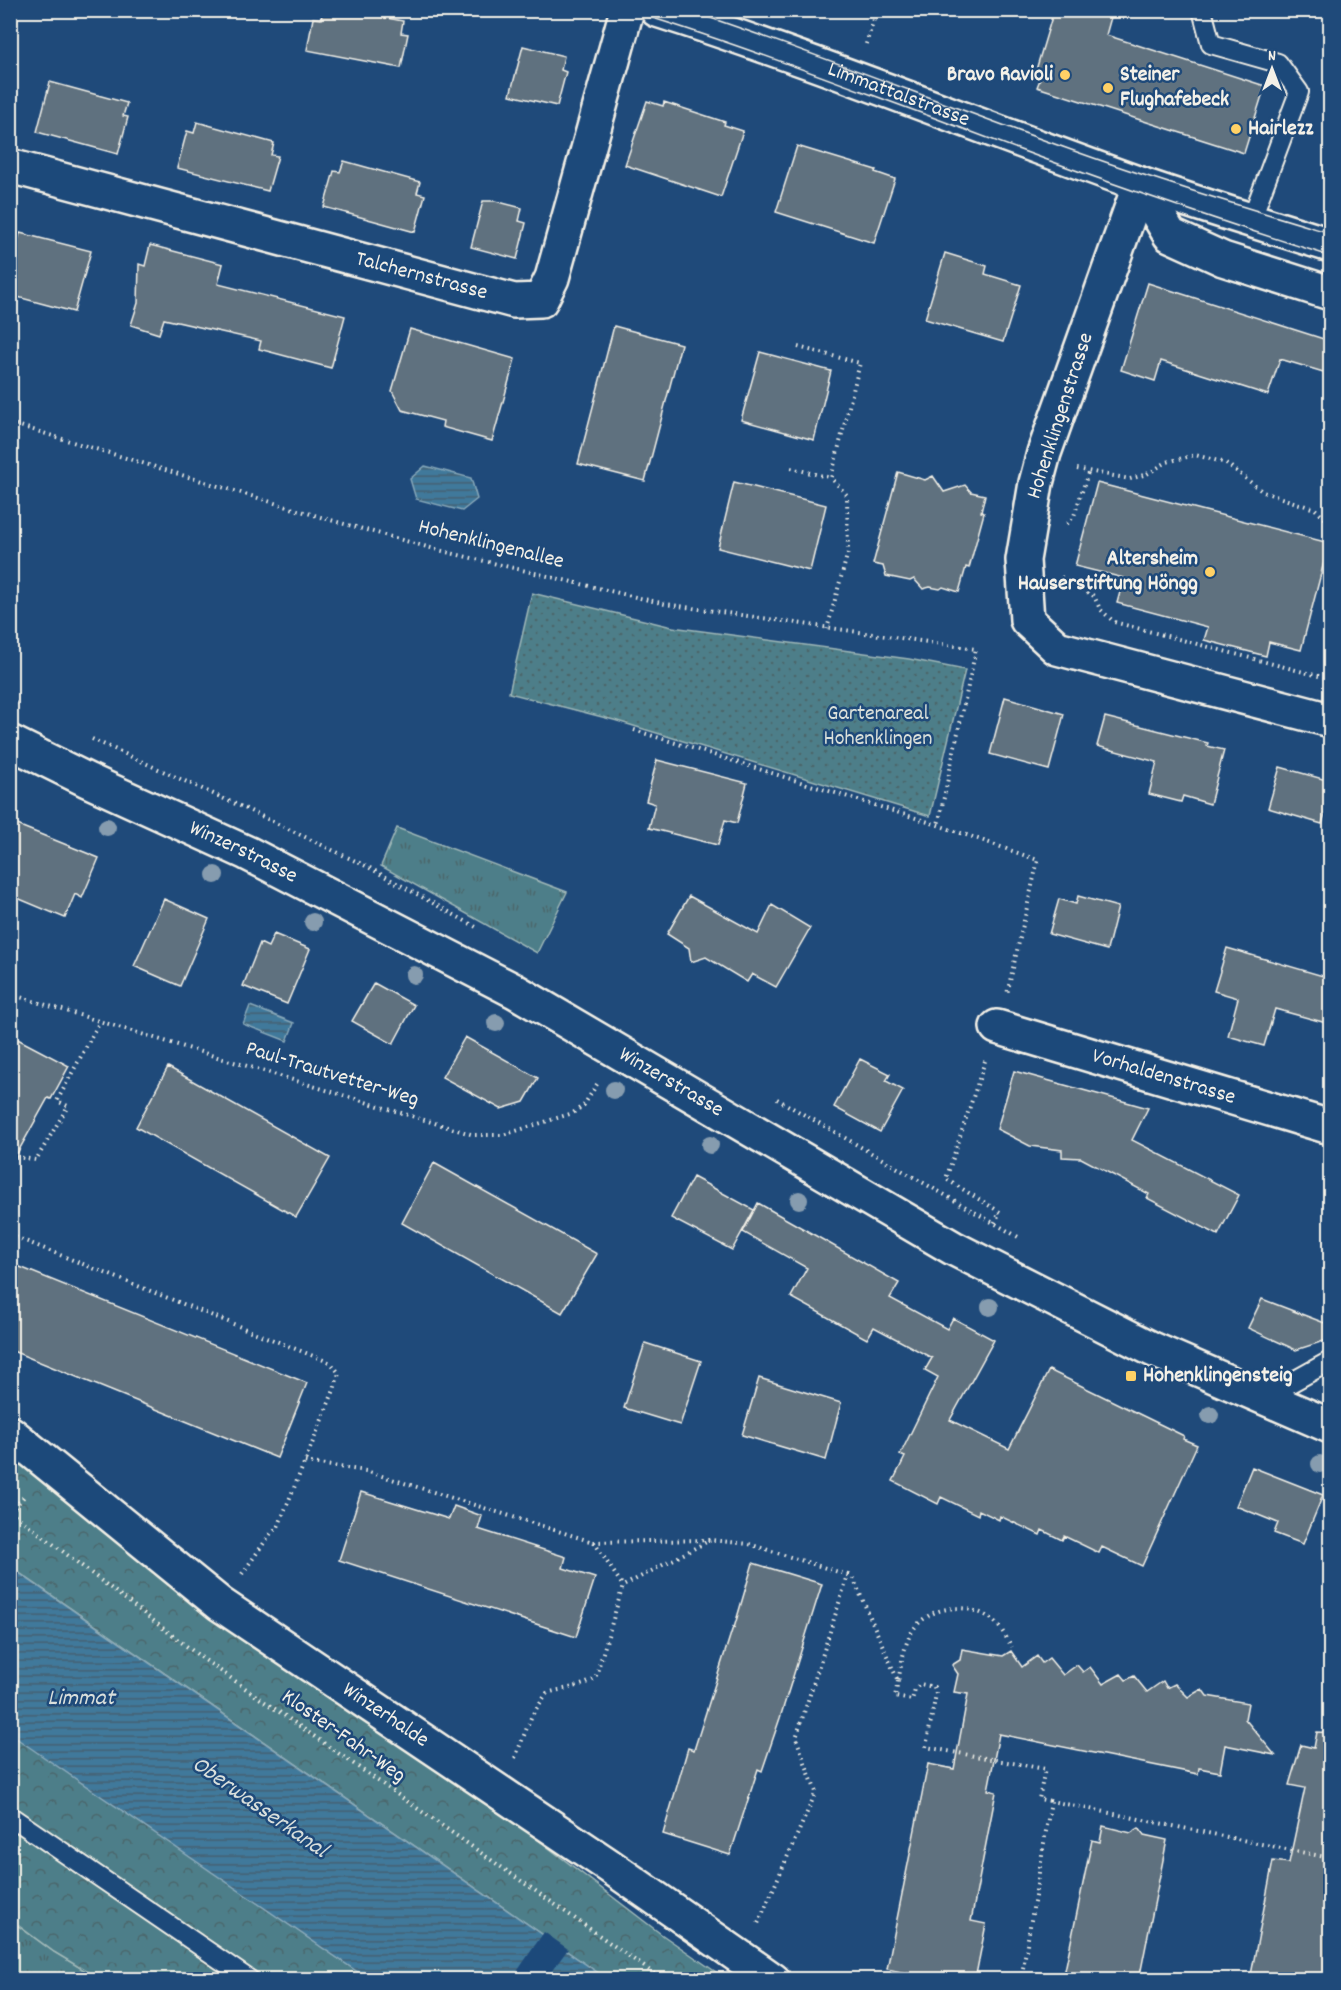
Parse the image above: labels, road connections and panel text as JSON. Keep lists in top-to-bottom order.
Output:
{
  "streets": {
    "street": [
      "Limmattalstrasse",
      "Talchernstrasse",
      "Hohenklingenstrasse",
      "Winzerstrasse",
      "Vorhaldenstrasse",
      "Winzerhalde"
    ],
    "path": ["Hohenklingenallee", "Paul-Trautvetter-Weg", "Kloster-Fahr-Weg"]
  },
  "crossings": [
    ["Limmattalstrasse", "Hohenklingenstrasse"],
    ["Winzerstrasse", "Paul-Trautvetter-Weg"]
  ],
  "water": ["Limmat", "Oberwasserkanal"],
  "parks": ["Gartenareal Hohenklingen"],
  "places": {
    "other": [
      "Bravo Ravioli",
      "Steiner Flughafebeck",
      "Hairlezz",
      "Altersheim Hauserstiftung Höngg"
    ],
    "transit": ["Hohenklingensteig"]
  },
  "north": "top"
}
